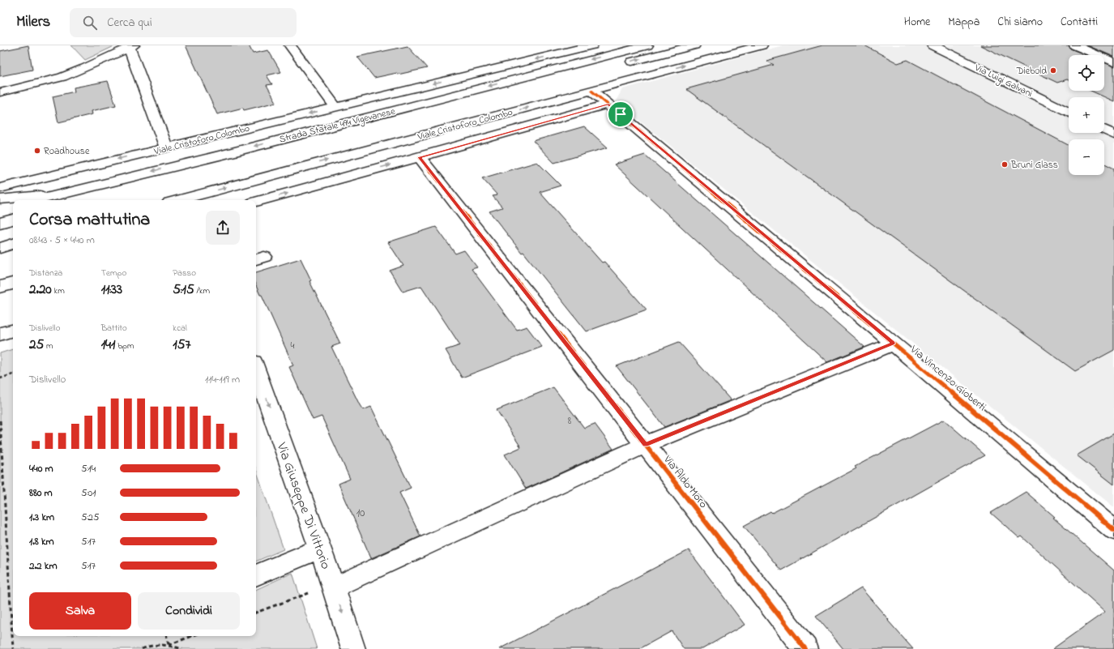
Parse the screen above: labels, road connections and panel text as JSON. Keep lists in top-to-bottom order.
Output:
{
  "streets": {
    "street": [
      "Via Luigi Galvani",
      "Viale Cristoforo Colombo",
      "Strada Statale 494 Vigevanese",
      "Via Vincenzo Gioberti",
      "Via Aldo Moro",
      "Via Giuseppe Di Vittorio"
    ]
  },
  "crossings": [
    ["Viale Cristoforo Colombo", "Via Vincenzo Gioberti"]
  ],
  "one_way": ["Via Giuseppe Di Vittorio"],
  "places": ["Diebold", "Roadhouse", "Bruni Glass"],
  "house_numbers": ["4", "8", "10"],
  "page": {
    "header": "Milers",
    "search": "Cerca qui",
    "nav": [
      "Home",
      "Mappa",
      "Chi siamo",
      "Contatti"
    ],
    "map_buttons": ["+", "−"],
    "heading": ["Corsa mattutina", "08:43 · 5 × 440 m"],
    "stats": [
      ["Distanza", "2.20 km"],
      ["Tempo", "11:33"],
      ["Passo", "5:15 /km"],
      ["Dislivello", "25 m"],
      ["Battito", "141 bpm"],
      ["kcal", "157"]
    ],
    "chart": ["Dislivello", "114–119 m"],
    "list": [
      {
        "name": "440 m",
        "note": "5:14"
      },
      {
        "name": "880 m",
        "note": "5:01"
      },
      {
        "name": "1.3 km",
        "note": "5:25"
      },
      {
        "name": "1.8 km",
        "note": "5:17"
      },
      {
        "name": "2.2 km",
        "note": "5:17"
      }
    ],
    "buttons": ["Salva", "Condividi"]
  }
}
